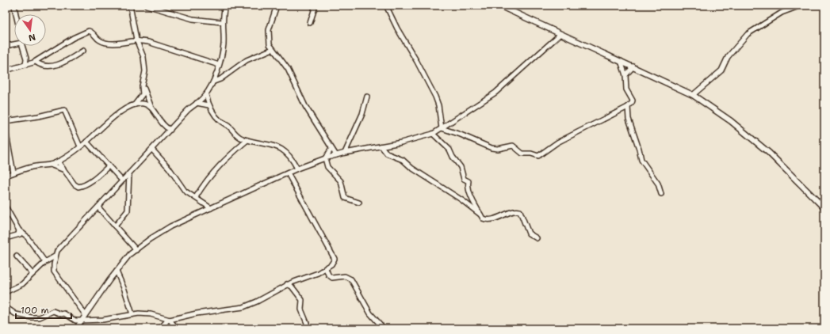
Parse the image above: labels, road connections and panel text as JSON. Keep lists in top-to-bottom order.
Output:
{
  "scale_bar": "100 m",
  "north": "bottom"
}
